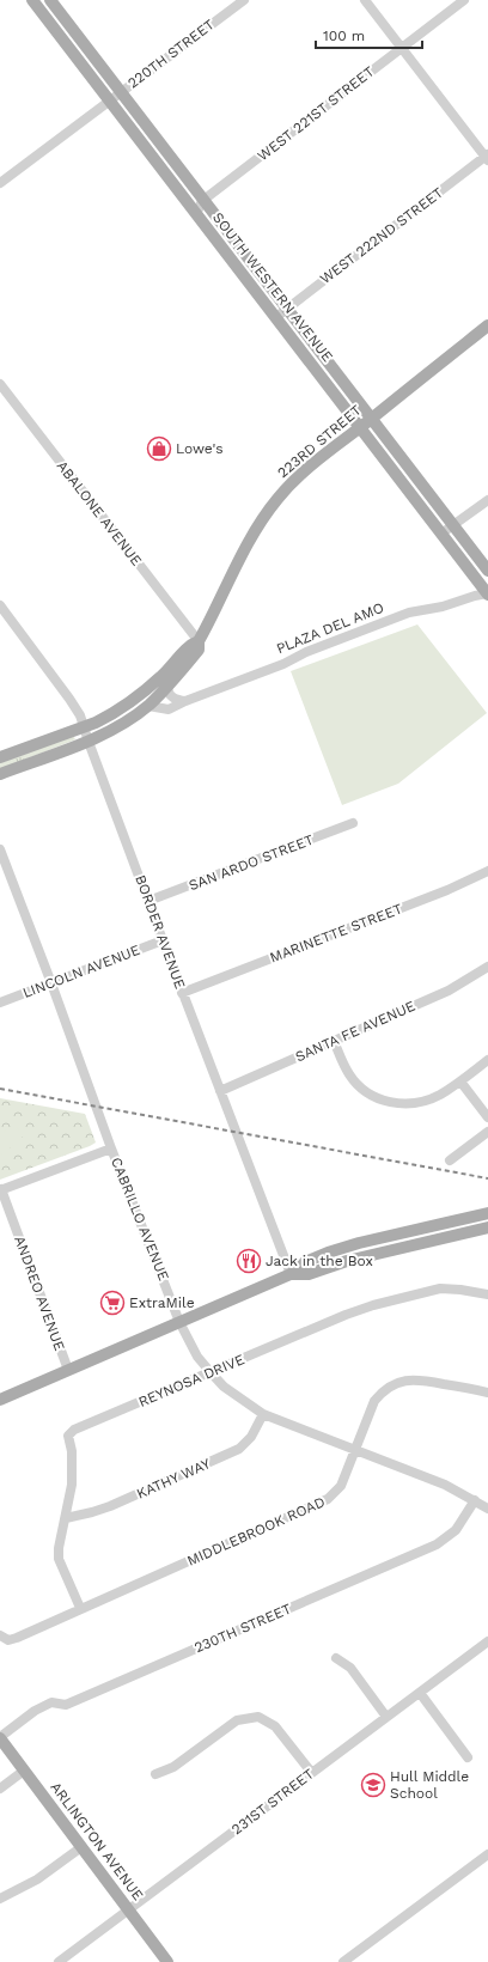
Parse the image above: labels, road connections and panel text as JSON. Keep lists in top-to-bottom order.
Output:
{
  "streets": {
    "main road": ["SOUTH WESTERN AVENUE", "223RD STREET", "ARLINGTON AVENUE"],
    "street": [
      "220TH STREET",
      "WEST 221ST STREET",
      "WEST 222ND STREET",
      "ABALONE AVENUE",
      "PLAZA DEL AMO",
      "SAN ARDO STREET",
      "BORDER AVENUE",
      "MARINETTE STREET",
      "LINCOLN AVENUE",
      "SANTA FE AVENUE",
      "CABRILLO AVENUE",
      "ANDREO AVENUE",
      "REYNOSA DRIVE",
      "KATHY WAY",
      "MIDDLEBROOK ROAD",
      "230TH STREET",
      "231ST STREET"
    ]
  },
  "crossings": [
    ["220TH STREET", "SOUTH WESTERN AVENUE"],
    ["WEST 221ST STREET", "SOUTH WESTERN AVENUE"],
    ["WEST 222ND STREET", "SOUTH WESTERN AVENUE"],
    ["SOUTH WESTERN AVENUE", "223RD STREET"],
    ["SOUTH WESTERN AVENUE", "PLAZA DEL AMO"],
    ["223RD STREET", "ABALONE AVENUE"],
    ["SAN ARDO STREET", "BORDER AVENUE"],
    ["BORDER AVENUE", "MARINETTE STREET"],
    ["BORDER AVENUE", "LINCOLN AVENUE"],
    ["BORDER AVENUE", "SANTA FE AVENUE"],
    ["LINCOLN AVENUE", "CABRILLO AVENUE"],
    ["CABRILLO AVENUE", "REYNOSA DRIVE"],
    ["CABRILLO AVENUE", "KATHY WAY"],
    ["CABRILLO AVENUE", "MIDDLEBROOK ROAD"],
    ["CABRILLO AVENUE", "230TH STREET"],
    ["REYNOSA DRIVE", "KATHY WAY"],
    ["REYNOSA DRIVE", "MIDDLEBROOK ROAD"],
    ["230TH STREET", "ARLINGTON AVENUE"],
    ["231ST STREET", "ARLINGTON AVENUE"]
  ],
  "places": {
    "shop": ["Lowe's"],
    "restaurant": ["Jack in the Box"],
    "supermarket": ["ExtraMile"],
    "school or university": ["Hull Middle School"]
  },
  "scale_bar": "100 m"
}
